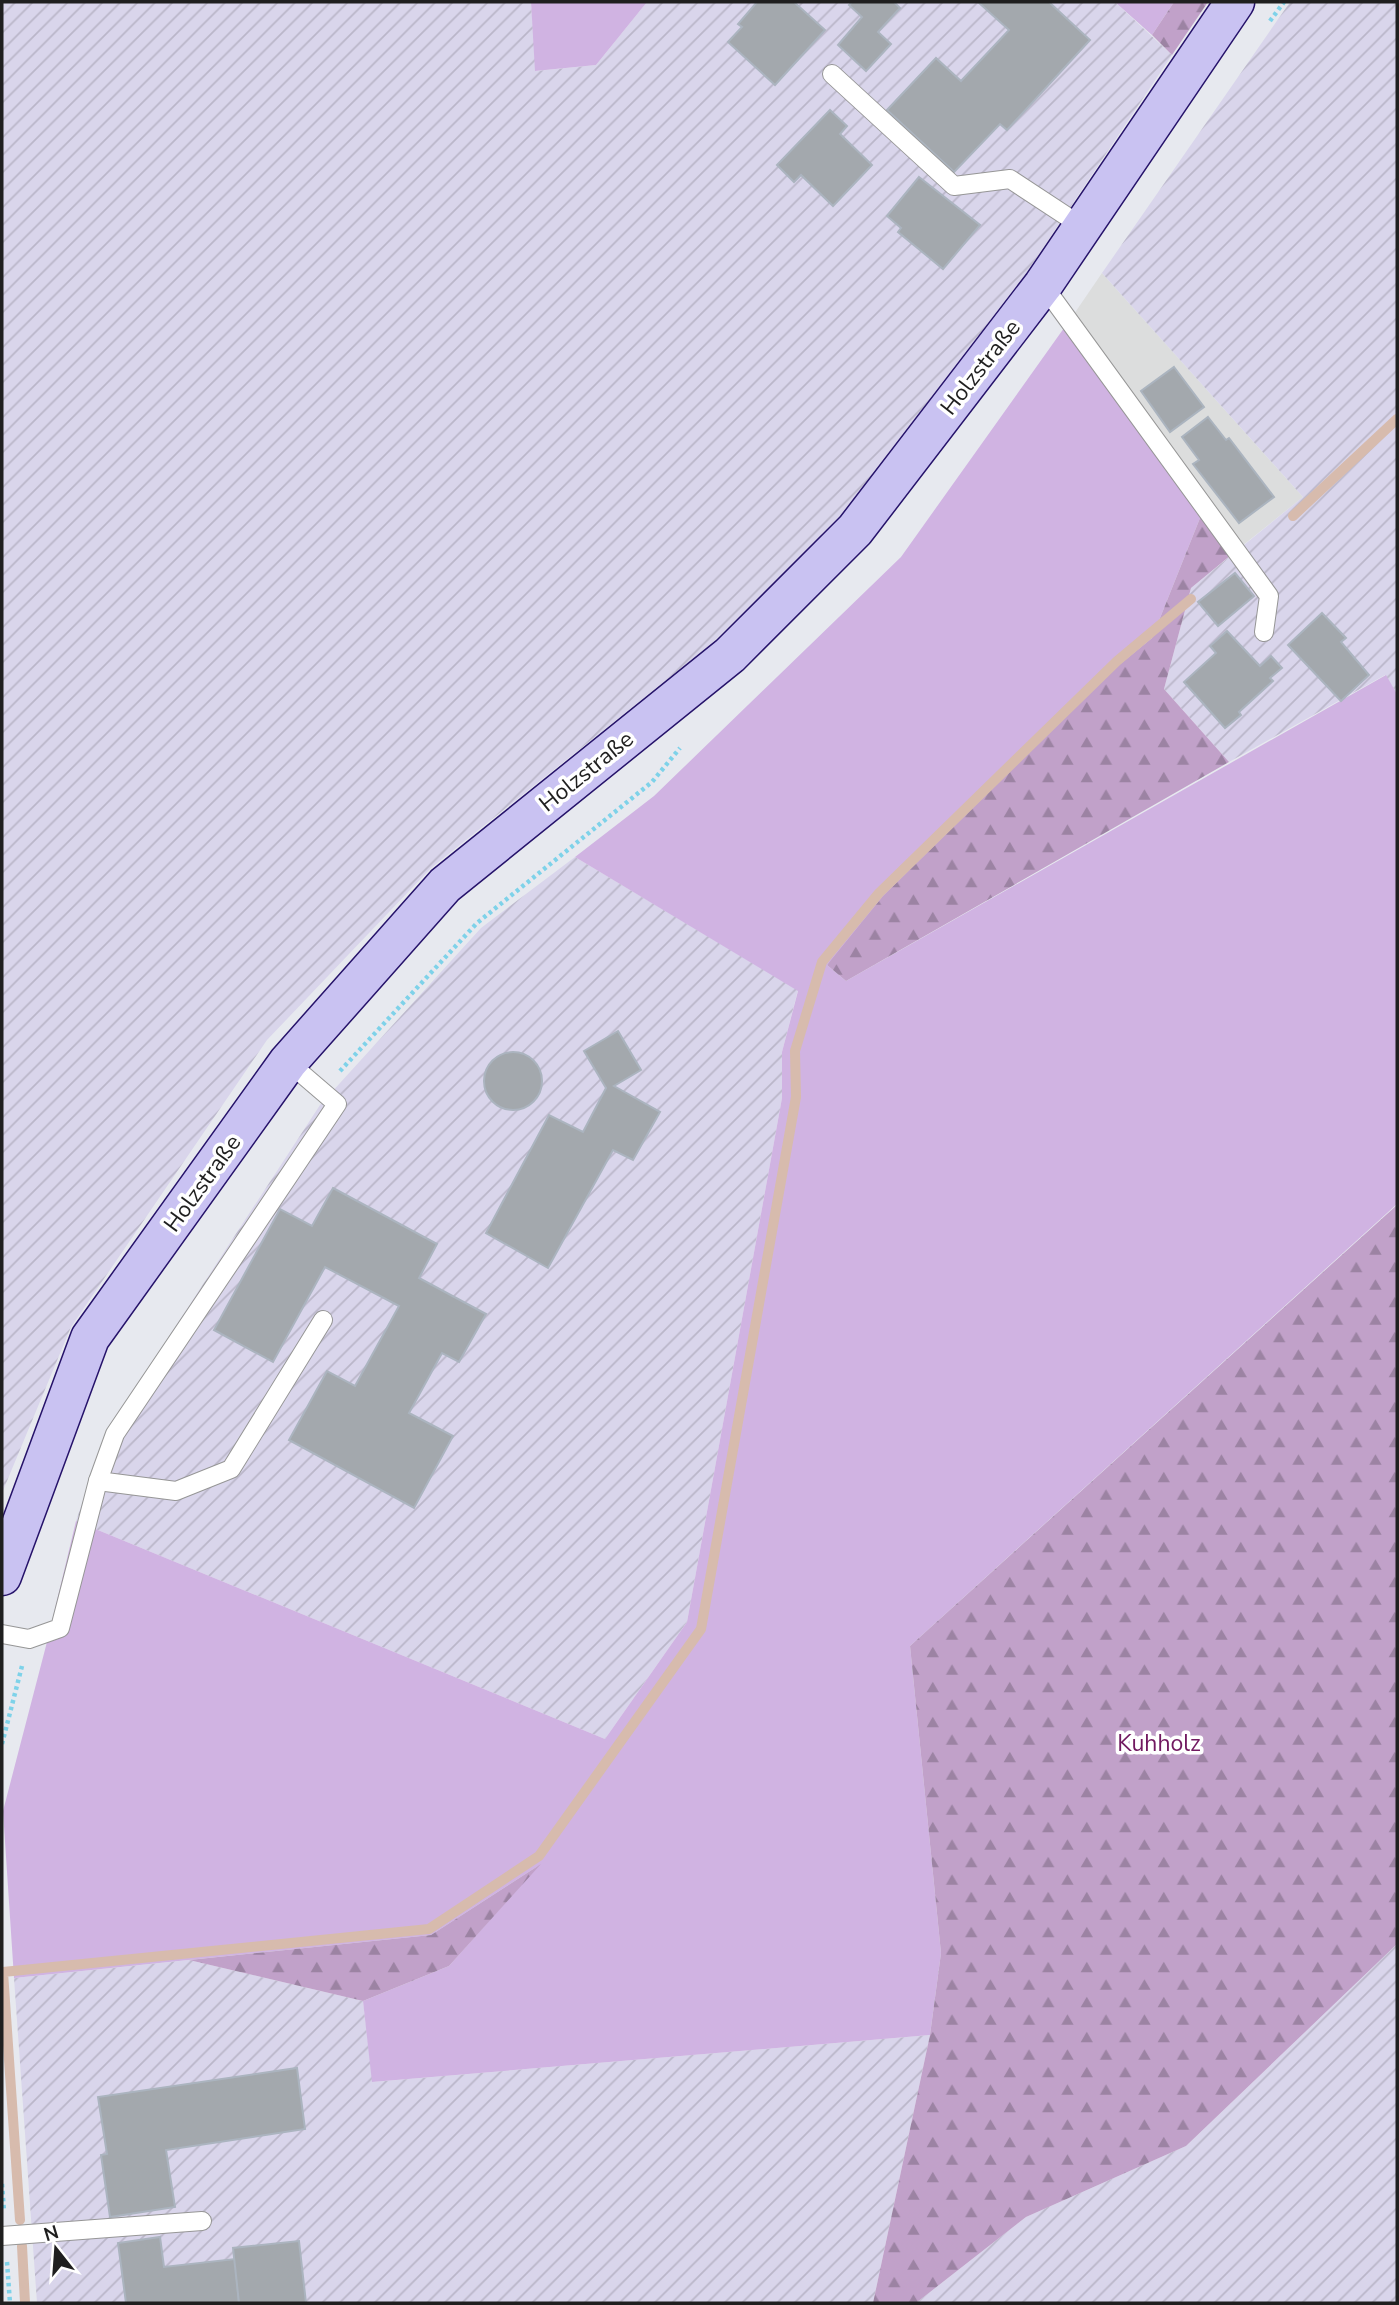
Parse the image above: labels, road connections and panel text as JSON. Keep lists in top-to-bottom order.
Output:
{
  "streets": {
    "main road": ["Holzstraße"]
  },
  "parks": ["Kuhholz"],
  "north": "top"
}
